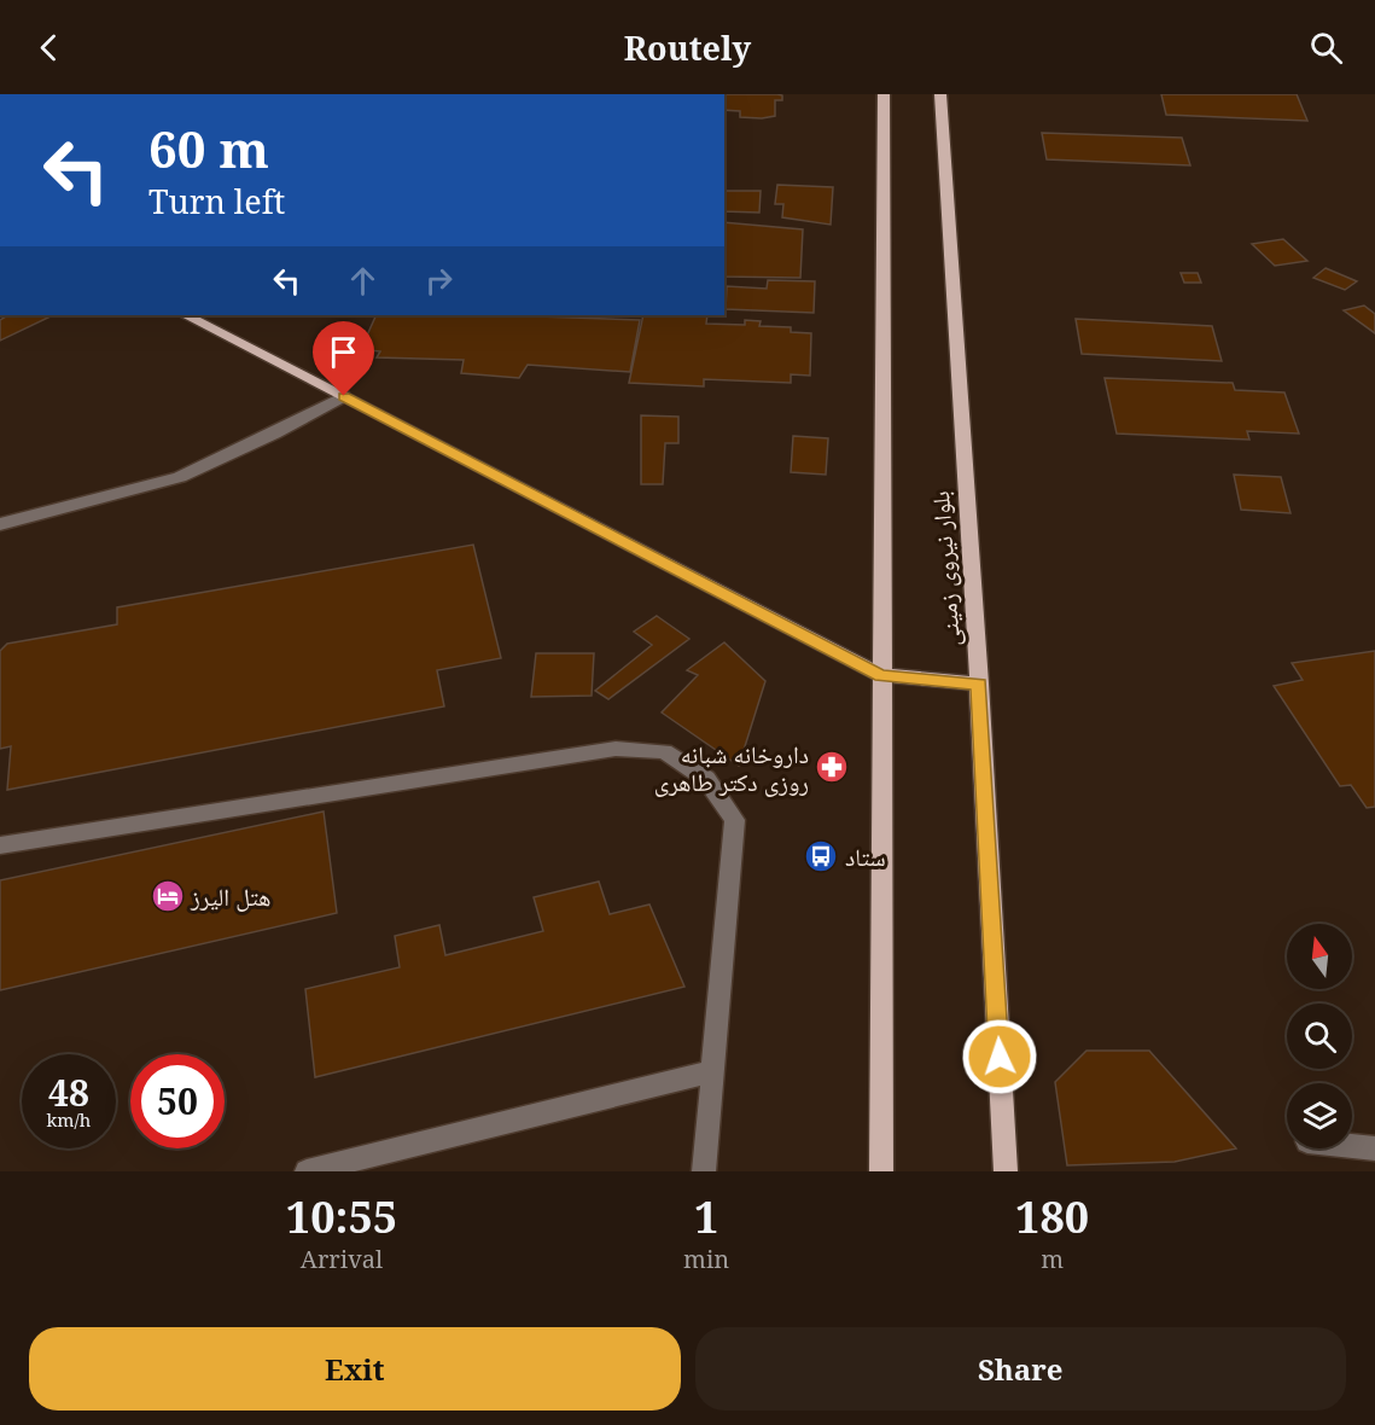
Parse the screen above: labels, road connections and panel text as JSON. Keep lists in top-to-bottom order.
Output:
{
  "streets": {
    "main road": ["بلوار نیروی زمینی"]
  },
  "places": {
    "pharmacy": ["داروخانه شبانه روزی دکتر طاهری"],
    "bus stop": ["ستاد"],
    "hotel": ["هتل الیرز"]
  },
  "north": "top",
  "page": {
    "header": "Routely",
    "turn": ["60 m", "Turn left"],
    "speed": "48 km/h",
    "limit": "50",
    "eta": [
      "10:55",
      "Arrival",
      "1",
      "min",
      "180",
      "m"
    ],
    "buttons": ["Exit", "Share"]
  }
}
